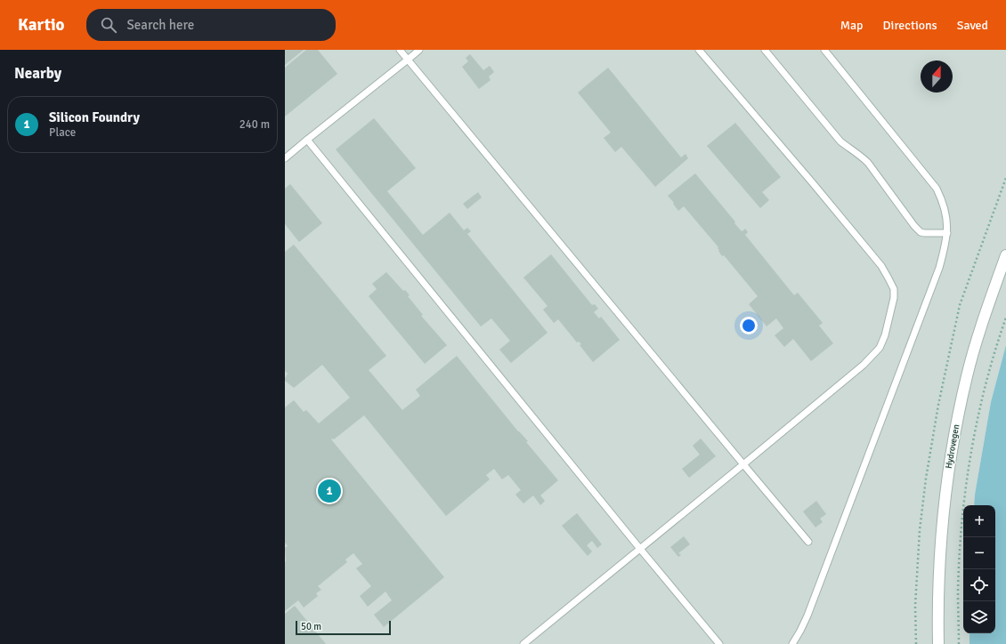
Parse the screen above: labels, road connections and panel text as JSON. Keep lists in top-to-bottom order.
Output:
{
  "streets": {
    "street": ["Hydrovegen"]
  },
  "scale_bar": "50 m",
  "north": "top",
  "page": {
    "header": "Kartio",
    "search": "Search here",
    "nav": ["Map", "Directions", "Saved"],
    "heading": "Nearby",
    "list": [
      {
        "mark": "1",
        "name": "Silicon Foundry",
        "note": "Place",
        "value": "240 m"
      }
    ],
    "pins": "1",
    "map_buttons": ["+", "−"],
    "scale": "50 m"
  }
}
